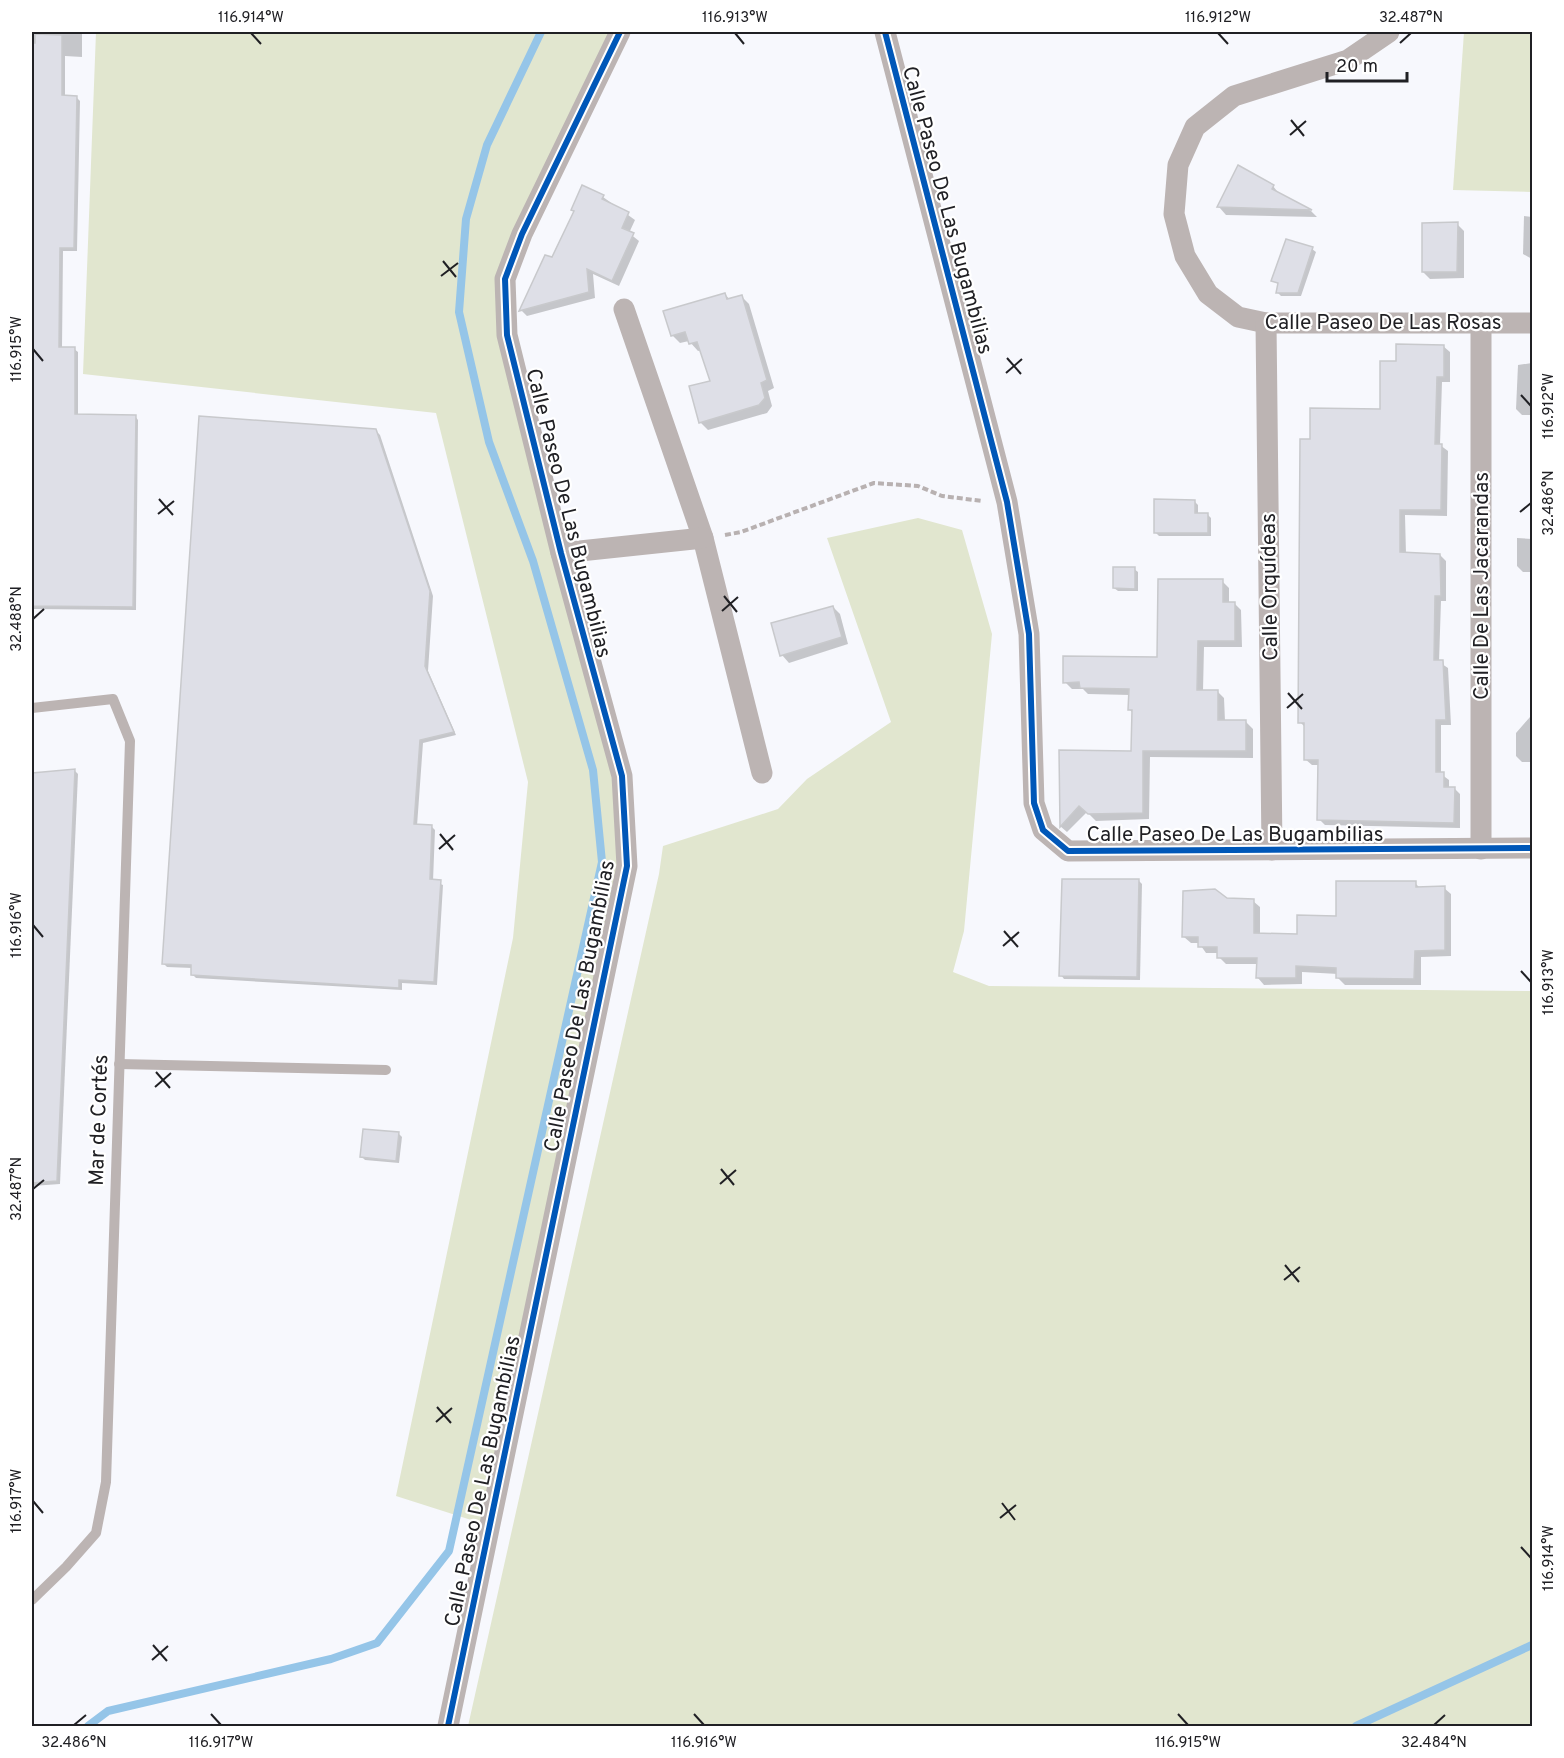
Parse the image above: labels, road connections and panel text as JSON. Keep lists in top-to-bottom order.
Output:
{
  "streets": {
    "street": [
      "Calle Paseo De Las Bugambilias",
      "Calle Paseo De Las Rosas",
      "Calle De Las Jacarandas",
      "Calle Orquídeas"
    ],
    "lane": ["Mar de Cortés"]
  },
  "crossings": [
    ["Calle Paseo De Las Bugambilias", "Calle De Las Jacarandas"],
    ["Calle Paseo De Las Bugambilias", "Calle Orquídeas"],
    ["Calle Paseo De Las Rosas", "Calle De Las Jacarandas"],
    ["Calle Paseo De Las Rosas", "Calle Orquídeas"]
  ],
  "scale_bar": "20 m",
  "coordinates": [
    "116.914°W",
    "116.913°W",
    "116.912°W",
    "32.487°N",
    "116.915°W",
    "32.486°N",
    "32.488°N",
    "116.916°W",
    "116.917°W",
    "32.484°N"
  ]
}
